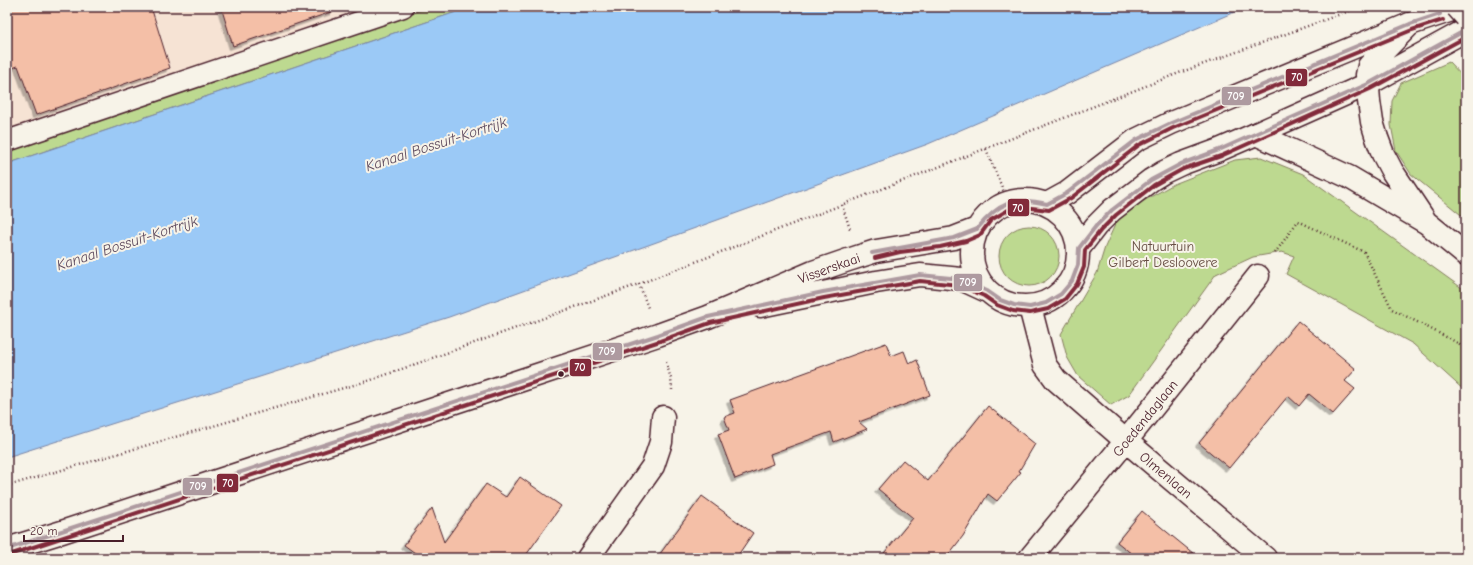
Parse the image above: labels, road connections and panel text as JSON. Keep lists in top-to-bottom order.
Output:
{
  "streets": {
    "main road": ["Visserskaai", "Goedendaglaan", "Olmenlaan"]
  },
  "crossings": [
    ["Visserskaai", "Olmenlaan"],
    ["Goedendaglaan", "Olmenlaan"]
  ],
  "water": ["Kanaal Bossuit-Kortrijk"],
  "parks": ["Natuurtuin Gilbert Desloovere"],
  "lines": ["transit line 709", "transit line 70"],
  "scale_bar": "20 m"
}
